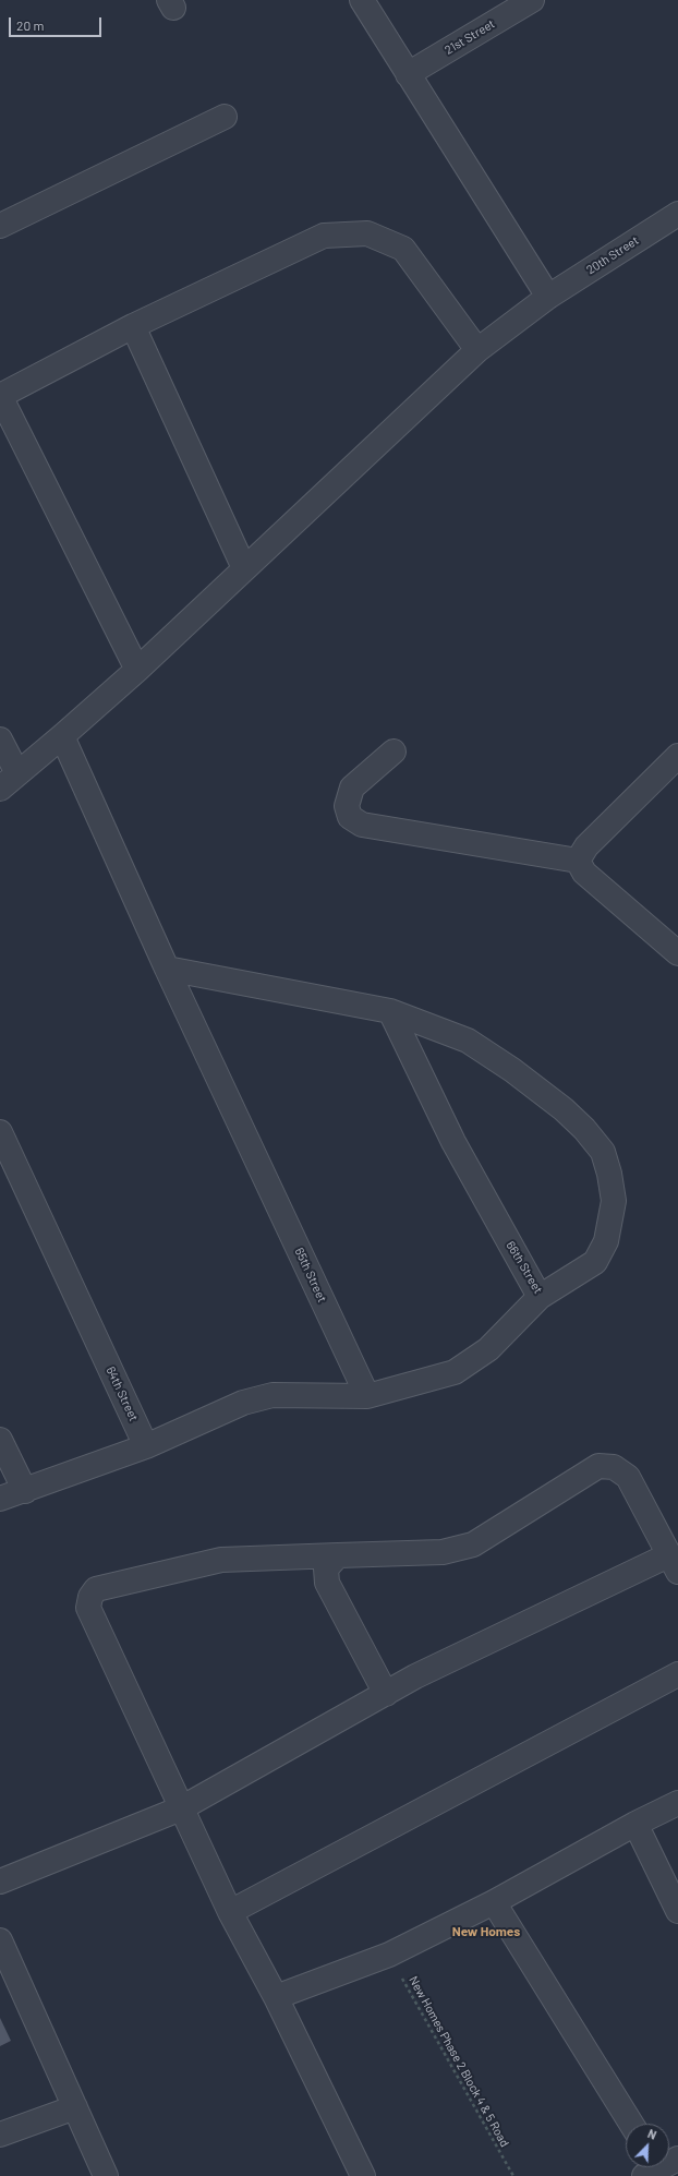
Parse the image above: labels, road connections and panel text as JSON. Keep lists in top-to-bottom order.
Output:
{
  "streets": {
    "street": [
      "21st Street",
      "20th Street",
      "66th Street",
      "65th Street",
      "64th Street"
    ],
    "path": ["New Homes Phase 2 Block 4 & 5 Road"]
  },
  "crossings": [
    ["20th Street", "65th Street"]
  ],
  "districts": ["New Homes"],
  "scale_bar": "20 m",
  "north": "top right"
}
